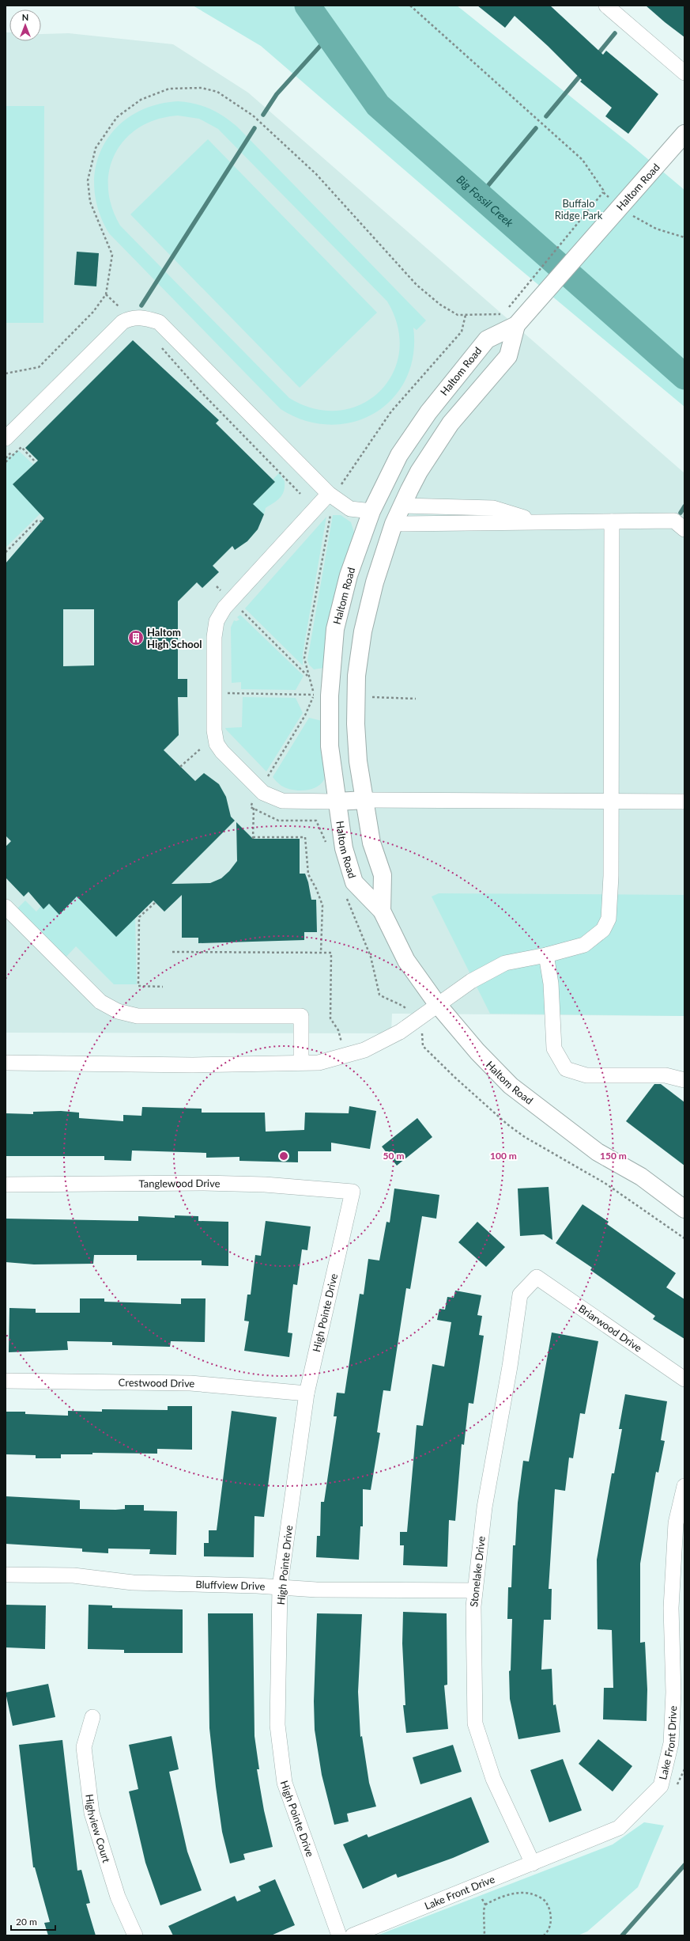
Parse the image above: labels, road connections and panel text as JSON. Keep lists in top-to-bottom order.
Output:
{
  "streets": {
    "main road": ["Haltom Road"],
    "street": [
      "Tanglewood Drive",
      "High Pointe Drive",
      "Briarwood Drive",
      "Crestwood Drive",
      "Stonelake Drive",
      "Bluffview Drive",
      "Lake Front Drive",
      "Highview Court"
    ]
  },
  "crossings": [
    ["Tanglewood Drive", "High Pointe Drive"],
    ["High Pointe Drive", "Crestwood Drive"],
    ["High Pointe Drive", "Bluffview Drive"],
    ["Briarwood Drive", "Stonelake Drive"],
    ["Stonelake Drive", "Bluffview Drive"],
    ["Stonelake Drive", "Lake Front Drive"]
  ],
  "water": ["Big Fossil Creek"],
  "parks": ["Buffalo Ridge Park"],
  "places": {
    "building": ["Haltom High School"]
  },
  "scale_bar": "20 m",
  "north": "top",
  "rings": ["50 m", "100 m", "150 m"]
}
